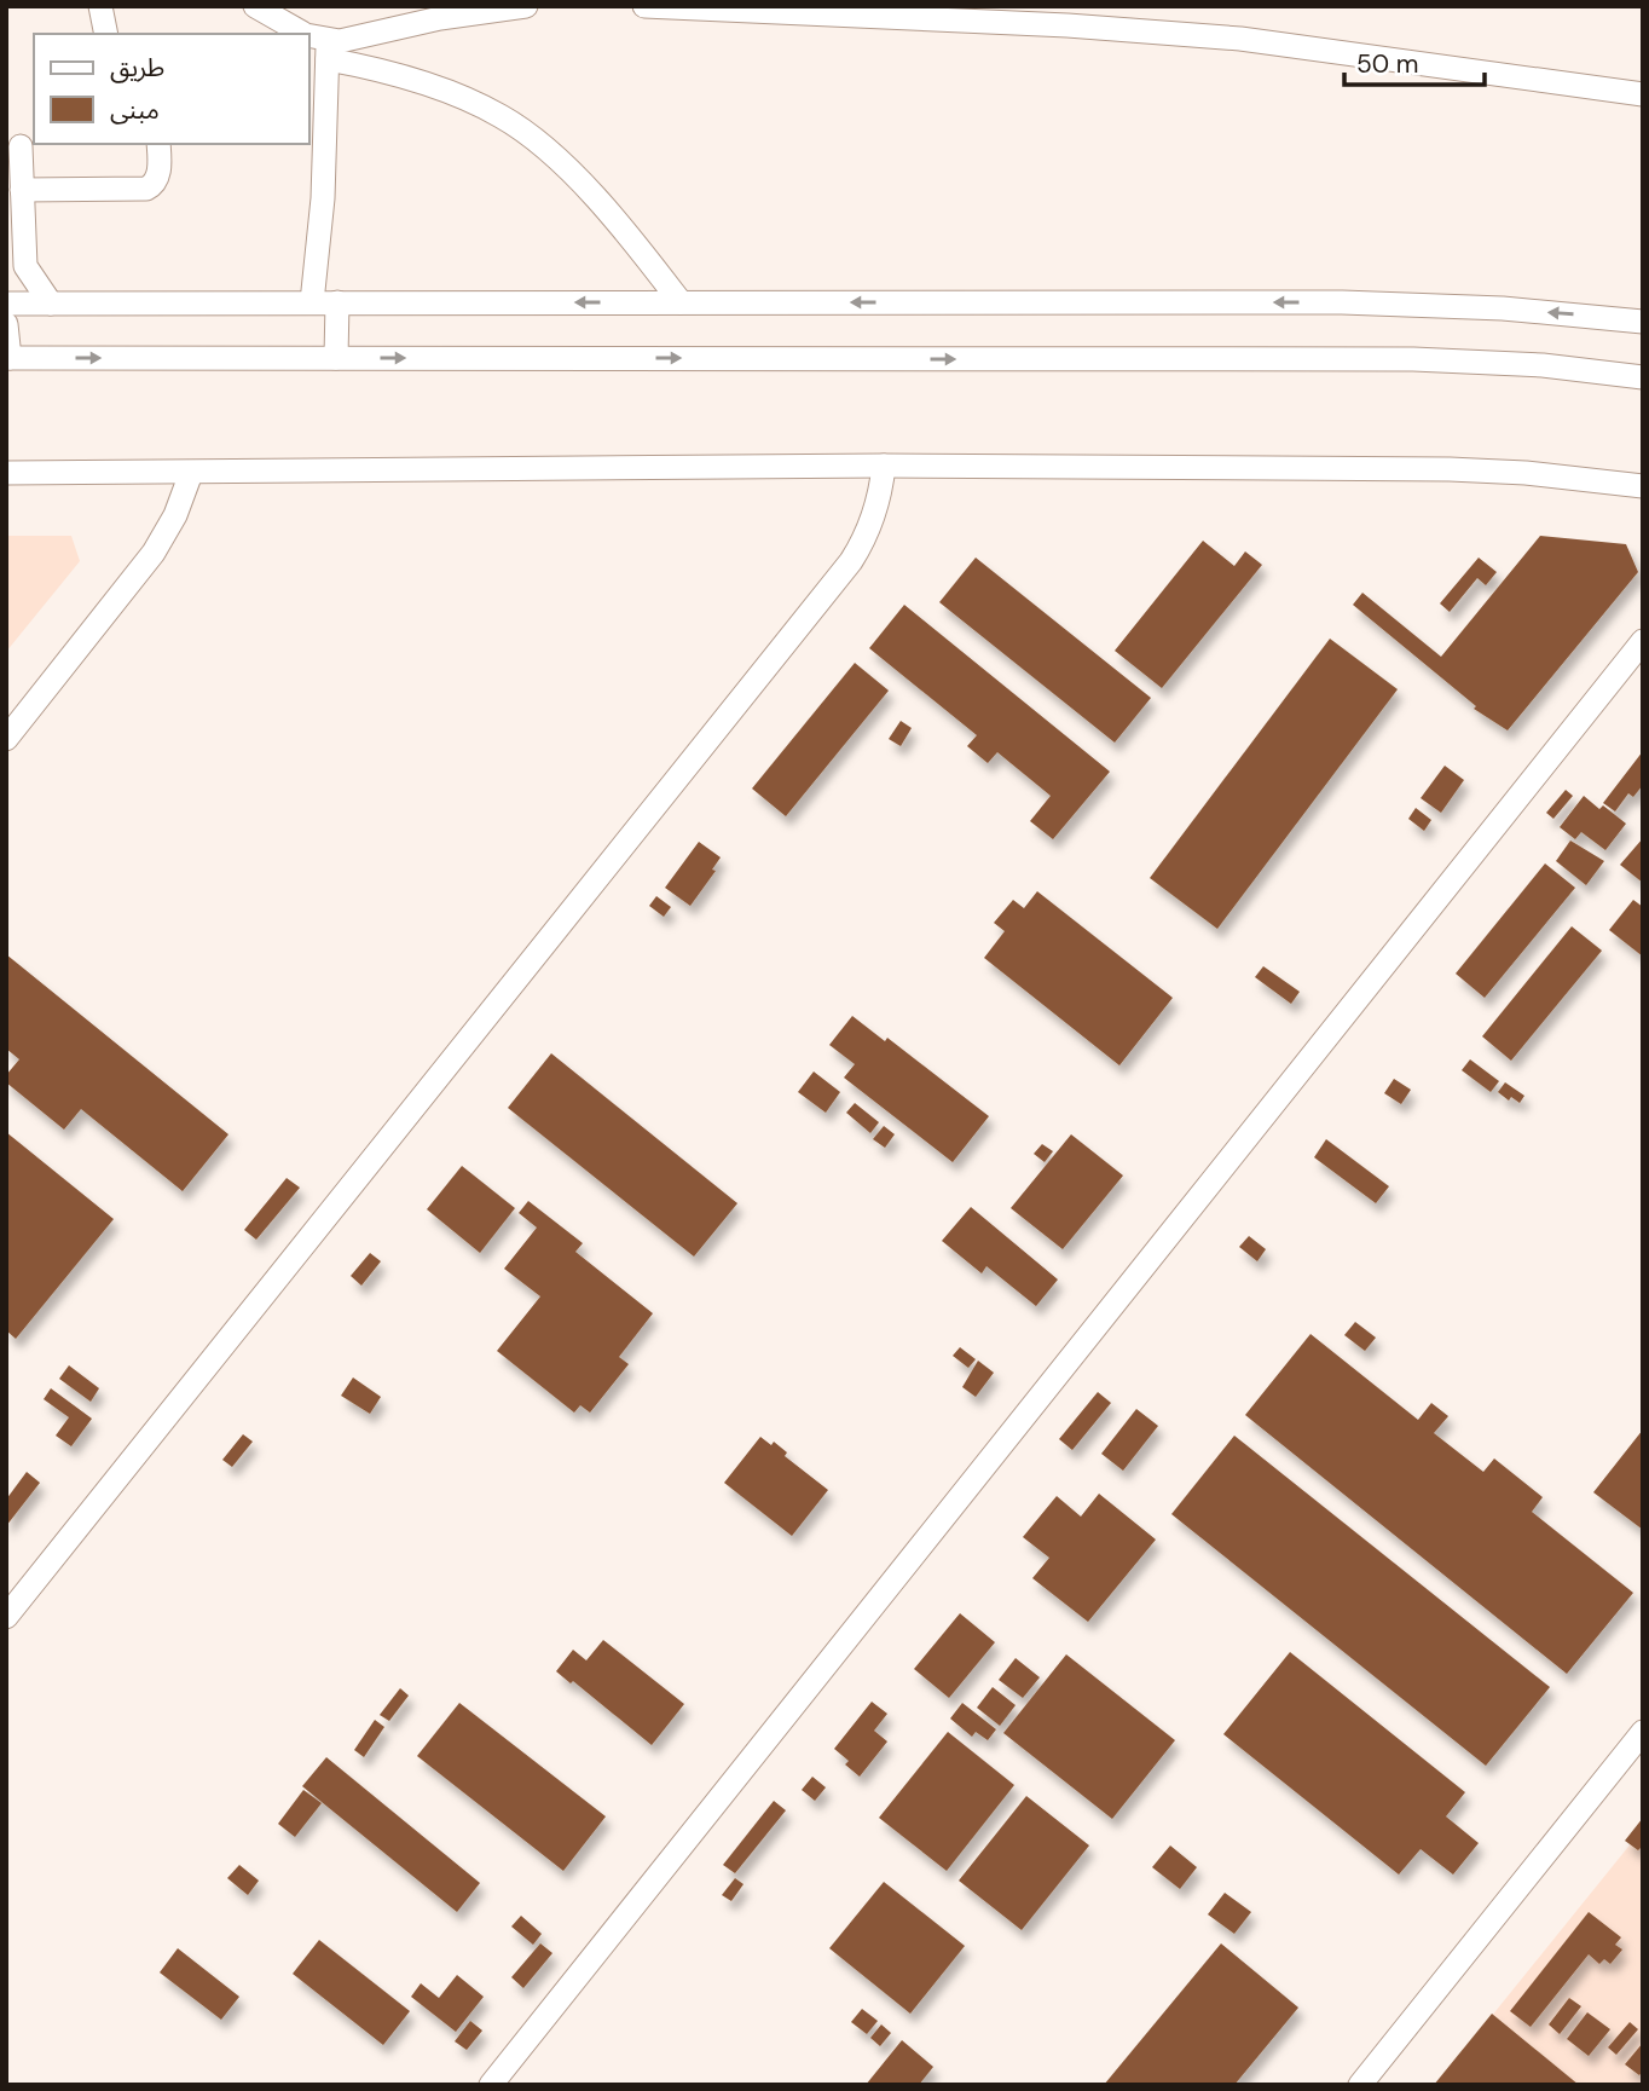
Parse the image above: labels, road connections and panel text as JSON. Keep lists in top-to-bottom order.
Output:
{
  "legend": ["طريق", "مبنى"],
  "scale_bar": "50 m"
}
